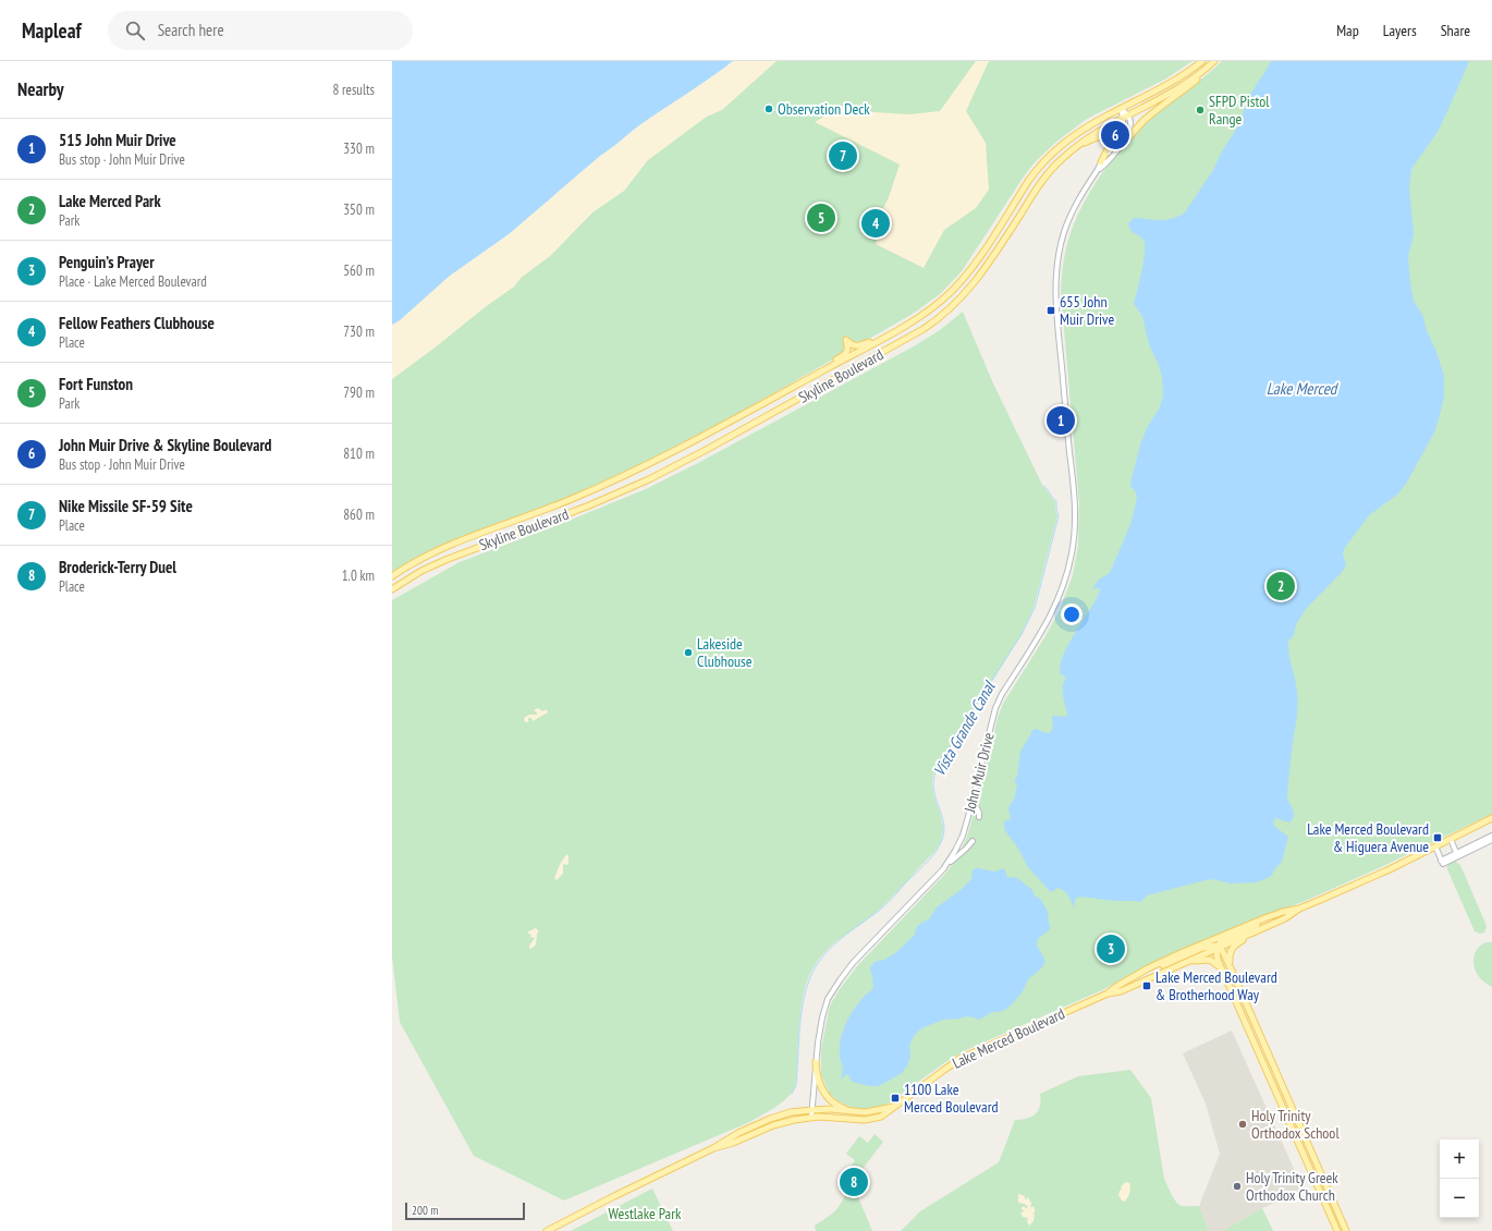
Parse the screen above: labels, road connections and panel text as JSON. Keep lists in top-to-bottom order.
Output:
{
  "streets": {
    "main road": ["Skyline Boulevard", "Lake Merced Boulevard"],
    "street": ["John Muir Drive"]
  },
  "crossings": [
    ["Skyline Boulevard", "John Muir Drive"],
    ["John Muir Drive", "Lake Merced Boulevard"]
  ],
  "water": ["Lake Merced", "Vista Grande Canal"],
  "parks": ["Westlake Park"],
  "places": {
    "other": [
      "Observation Deck",
      "SFPD Pistol Range",
      "Lakeside Clubhouse",
      "Holy Trinity Orthodox School",
      "Holy Trinity Greek Orthodox Church"
    ],
    "transit": [
      "655 John Muir Drive",
      "Lake Merced Boulevard & Higuera Avenue",
      "Lake Merced Boulevard & Brotherhood Way",
      "1100 Lake Merced Boulevard"
    ]
  },
  "scale_bar": "200 m",
  "page": {
    "header": "Mapleaf",
    "search": "Search here",
    "nav": ["Map", "Layers", "Share"],
    "heading": ["Nearby", "8 results"],
    "list": [
      {
        "mark": "1",
        "name": "515 John Muir Drive",
        "note": "Bus stop · John Muir Drive",
        "value": "330 m"
      },
      {
        "mark": "2",
        "name": "Lake Merced Park",
        "note": "Park",
        "value": "350 m"
      },
      {
        "mark": "3",
        "name": "Penguin’s Prayer",
        "note": "Place · Lake Merced Boulevard",
        "value": "560 m"
      },
      {
        "mark": "4",
        "name": "Fellow Feathers Clubhouse",
        "note": "Place",
        "value": "730 m"
      },
      {
        "mark": "5",
        "name": "Fort Funston",
        "note": "Park",
        "value": "790 m"
      },
      {
        "mark": "6",
        "name": "John Muir Drive & Skyline Boulevard",
        "note": "Bus stop · John Muir Drive",
        "value": "810 m"
      },
      {
        "mark": "7",
        "name": "Nike Missile SF-59 Site",
        "note": "Place",
        "value": "860 m"
      },
      {
        "mark": "8",
        "name": "Broderick-Terry Duel",
        "note": "Place",
        "value": "1.0 km"
      }
    ],
    "pins": [
      "6",
      "7",
      "5",
      "4",
      "1",
      "2",
      "3",
      "8"
    ],
    "map_buttons": ["+", "−"],
    "scale": "200 m"
  }
}
